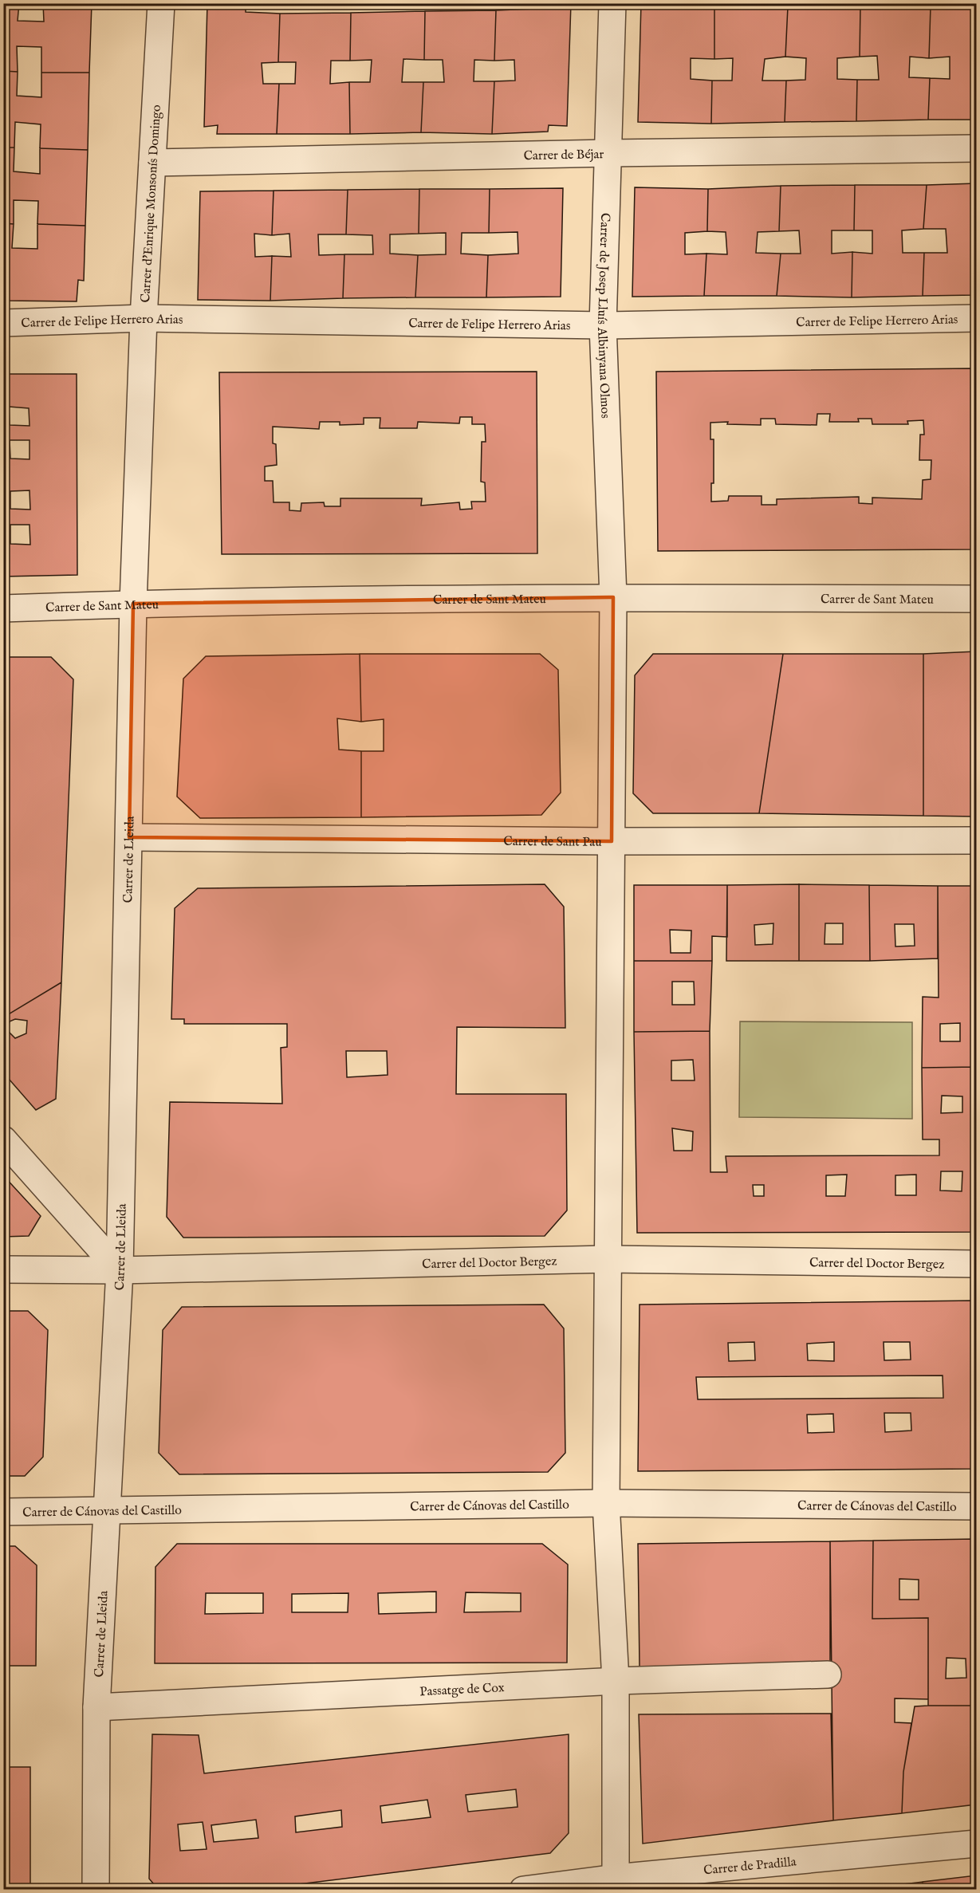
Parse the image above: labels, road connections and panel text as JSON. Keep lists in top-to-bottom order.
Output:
{
  "streets": {
    "street": [
      "Carrer de Béjar",
      "Carrer d'Enrique Monsonís Domingo",
      "Carrer de Josep Lluís Albinyana Olmos",
      "Carrer de Felipe Herrero Arias",
      "Carrer de Sant Mateu",
      "Carrer de Sant Pau",
      "Carrer de Lleida",
      "Carrer del Doctor Bergez",
      "Carrer de Cánovas del Castillo",
      "Passatge de Cox",
      "Carrer de Pradilla"
    ]
  },
  "crossings": [
    ["Carrer de Béjar", "Carrer d'Enrique Monsonís Domingo"],
    ["Carrer de Béjar", "Carrer de Josep Lluís Albinyana Olmos"],
    ["Carrer d'Enrique Monsonís Domingo", "Carrer de Felipe Herrero Arias"],
    ["Carrer d'Enrique Monsonís Domingo", "Carrer de Sant Mateu"],
    ["Carrer d'Enrique Monsonís Domingo", "Carrer de Lleida"],
    ["Carrer de Josep Lluís Albinyana Olmos", "Carrer de Felipe Herrero Arias"],
    ["Carrer de Josep Lluís Albinyana Olmos", "Carrer de Sant Mateu"],
    ["Carrer de Josep Lluís Albinyana Olmos", "Carrer de Sant Pau"],
    ["Carrer de Josep Lluís Albinyana Olmos", "Carrer del Doctor Bergez"],
    ["Carrer de Josep Lluís Albinyana Olmos", "Carrer de Cánovas del Castillo"],
    ["Carrer de Josep Lluís Albinyana Olmos", "Passatge de Cox"],
    ["Carrer de Josep Lluís Albinyana Olmos", "Carrer de Pradilla"],
    ["Carrer de Sant Mateu", "Carrer de Lleida"],
    ["Carrer de Sant Pau", "Carrer de Lleida"],
    ["Carrer de Lleida", "Carrer del Doctor Bergez"],
    ["Carrer de Lleida", "Carrer de Cánovas del Castillo"],
    ["Carrer de Lleida", "Passatge de Cox"]
  ]
}
